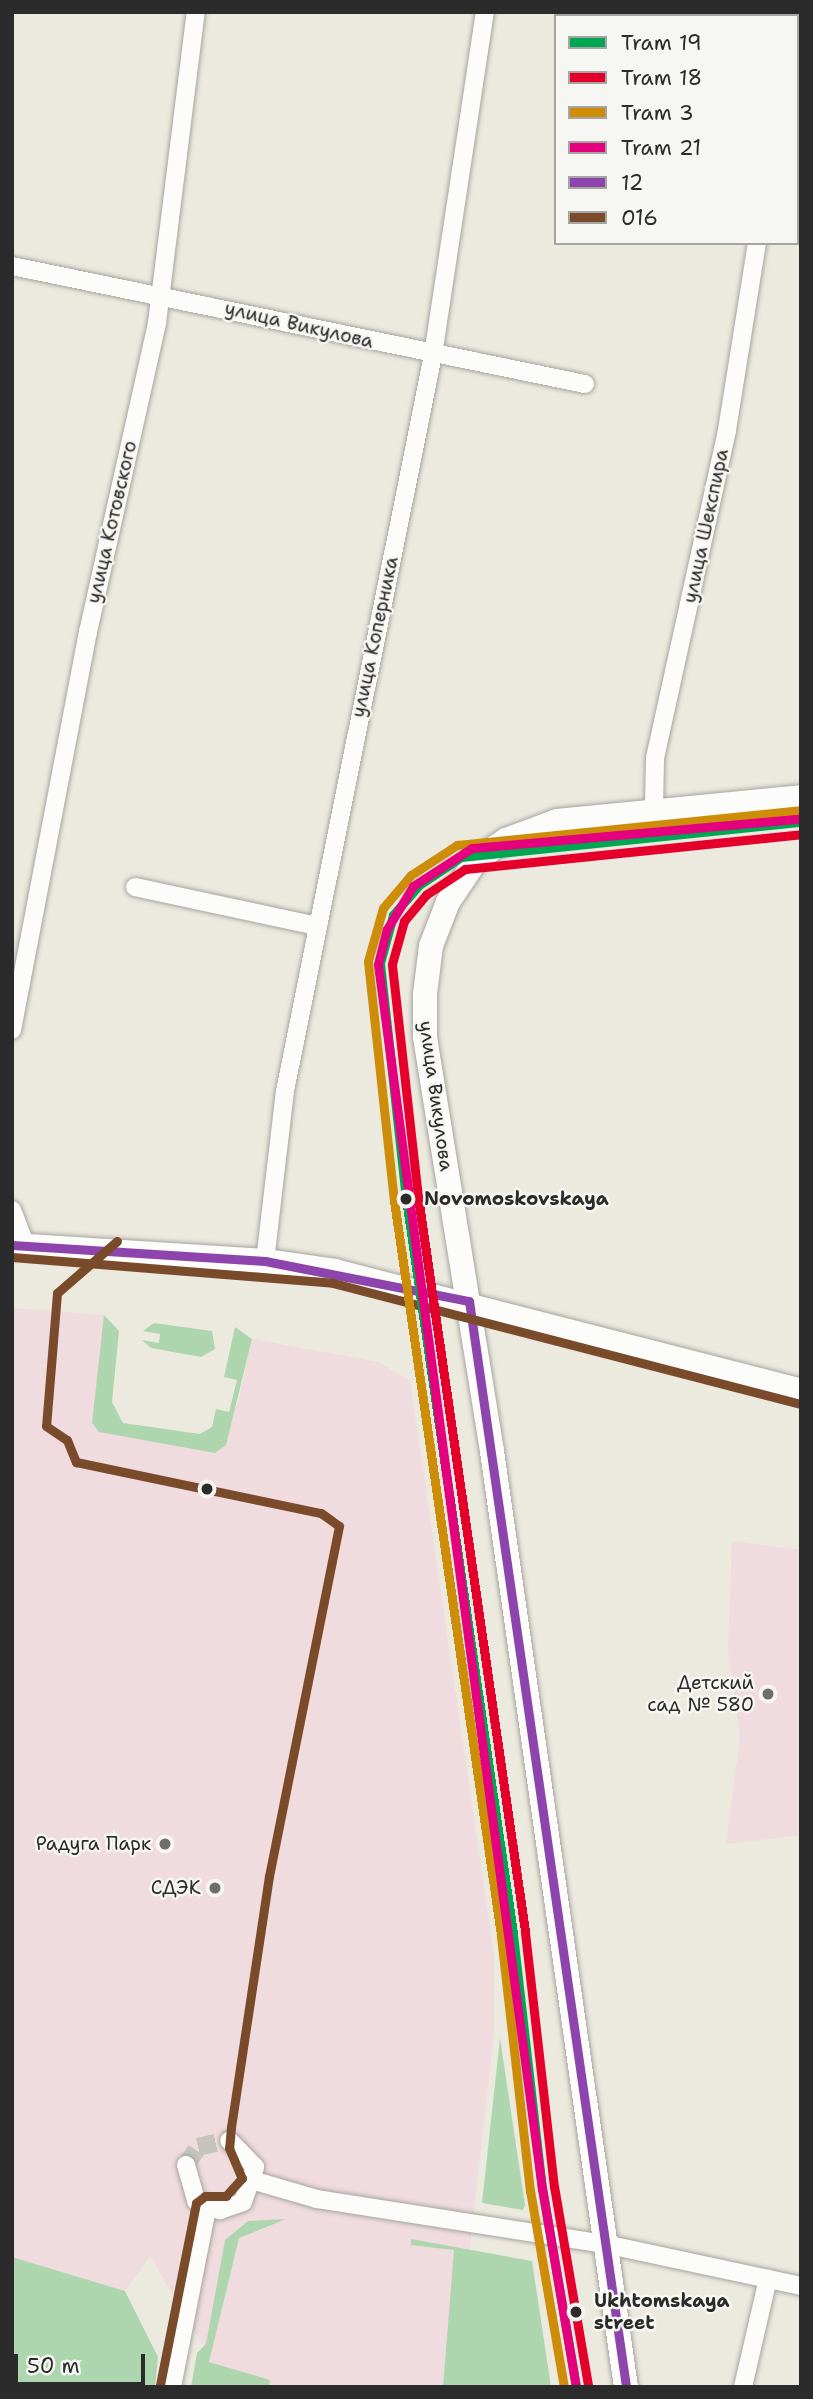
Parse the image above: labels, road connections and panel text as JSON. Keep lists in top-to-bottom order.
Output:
{
  "streets": {
    "street": [
      "улица Викулова",
      "улица Котовского",
      "улица Шекспира",
      "улица Коперника"
    ]
  },
  "crossings": [
    ["улица Викулова", "улица Котовского"],
    ["улица Викулова", "улица Шекспира"],
    ["улица Викулова", "улица Коперника"]
  ],
  "places": [
    "Novomoskovskaya",
    "Детский сад № 580",
    "Радуга Парк",
    "СДЭК",
    "Ukhtomskaya street"
  ],
  "lines": [
    "tram line 3",
    "tram line 21",
    "tram line 19",
    "tram line 18",
    "transit line 016",
    "transit line 12"
  ],
  "legend": [
    "Tram 19",
    "Tram 18",
    "Tram 3",
    "Tram 21",
    "12",
    "016"
  ],
  "scale_bar": "50 m"
}
